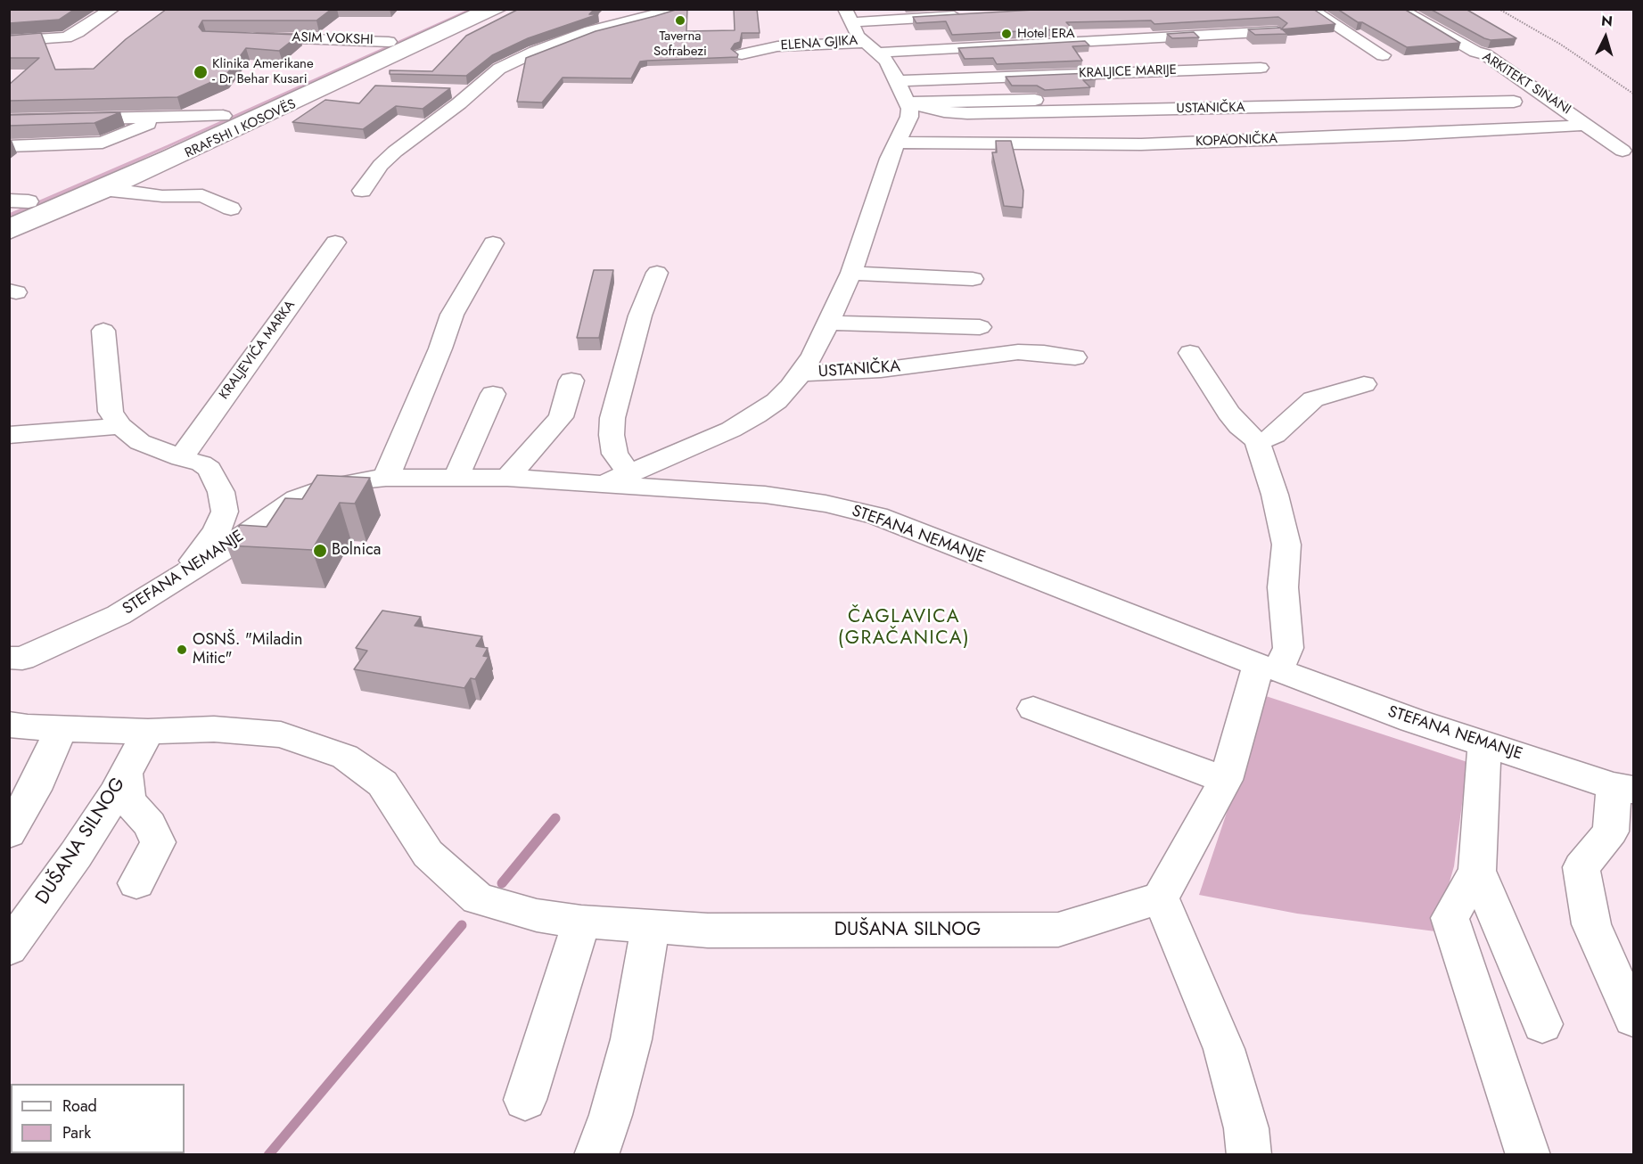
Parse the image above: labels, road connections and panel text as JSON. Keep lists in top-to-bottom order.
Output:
{
  "streets": {
    "main road": [
      "ASIM VOKSHI",
      "ELENA GJIKA",
      "KRALJICE MARIJE",
      "ARKITEKT SINANI",
      "USTANIČKA",
      "RRAFSHI I KOSOVËS",
      "KOPAONIČKA",
      "KRALJEVIĆA MARKA",
      "STEFANA NEMANJE",
      "DUŠANA SILNOG"
    ]
  },
  "crossings": [
    ["ASIM VOKSHI", "RRAFSHI I KOSOVËS"],
    ["KRALJICE MARIJE", "USTANIČKA"],
    ["USTANIČKA", "KOPAONIČKA"],
    ["USTANIČKA", "STEFANA NEMANJE"]
  ],
  "districts": ["ČAGLAVICA (GRAČANICA)"],
  "places": [
    "Taverna Sofrabezi",
    "Hotel ERA",
    "Klinika Amerikane - Dr Behar Kusari",
    "Bolnica",
    "OSNŠ. \"Miladin Mitic\""
  ],
  "legend": ["Road", "Park"],
  "north": "top"
}
